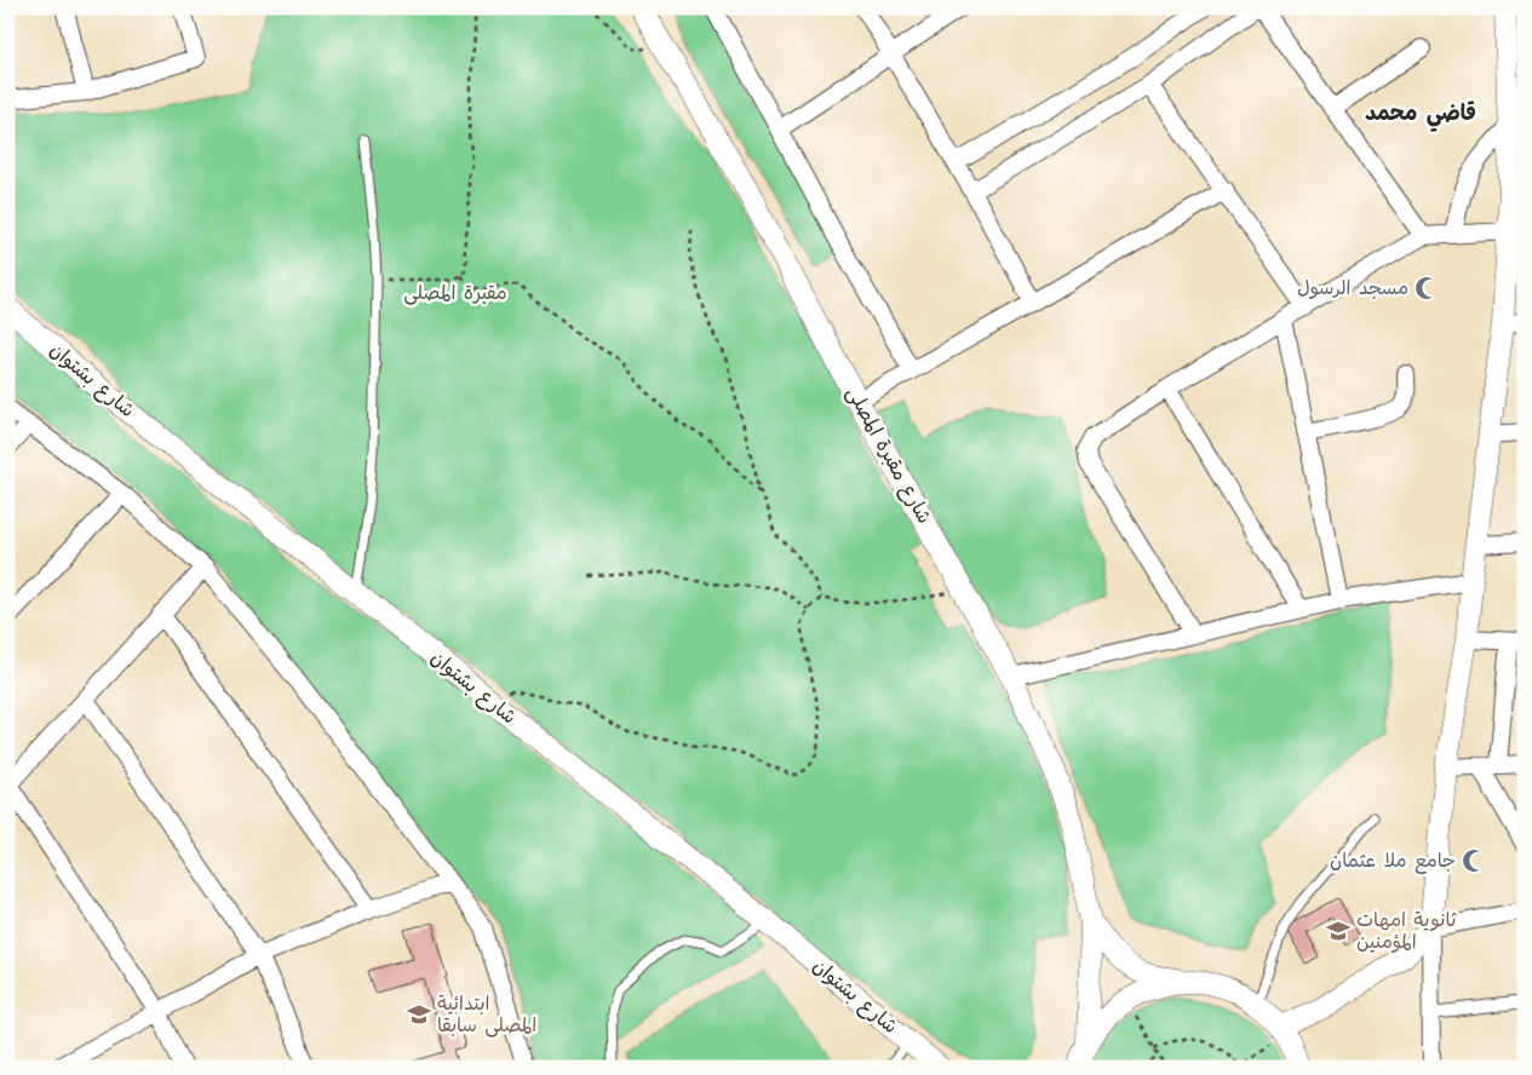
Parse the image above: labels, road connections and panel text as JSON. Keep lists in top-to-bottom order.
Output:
{
  "streets": {
    "street": ["شارع بشتوان", "شارع مقبرة المصلى"]
  },
  "districts": ["قاضي محمد"],
  "parks": ["مقبرة المصلى"],
  "places": {
    "mosque": ["مسجد الرسول", "جامع ملا عثمان"],
    "school or university": ["ثانوية امهات المؤمنين", "ابتدائية المصلى سابقا"]
  }
}
